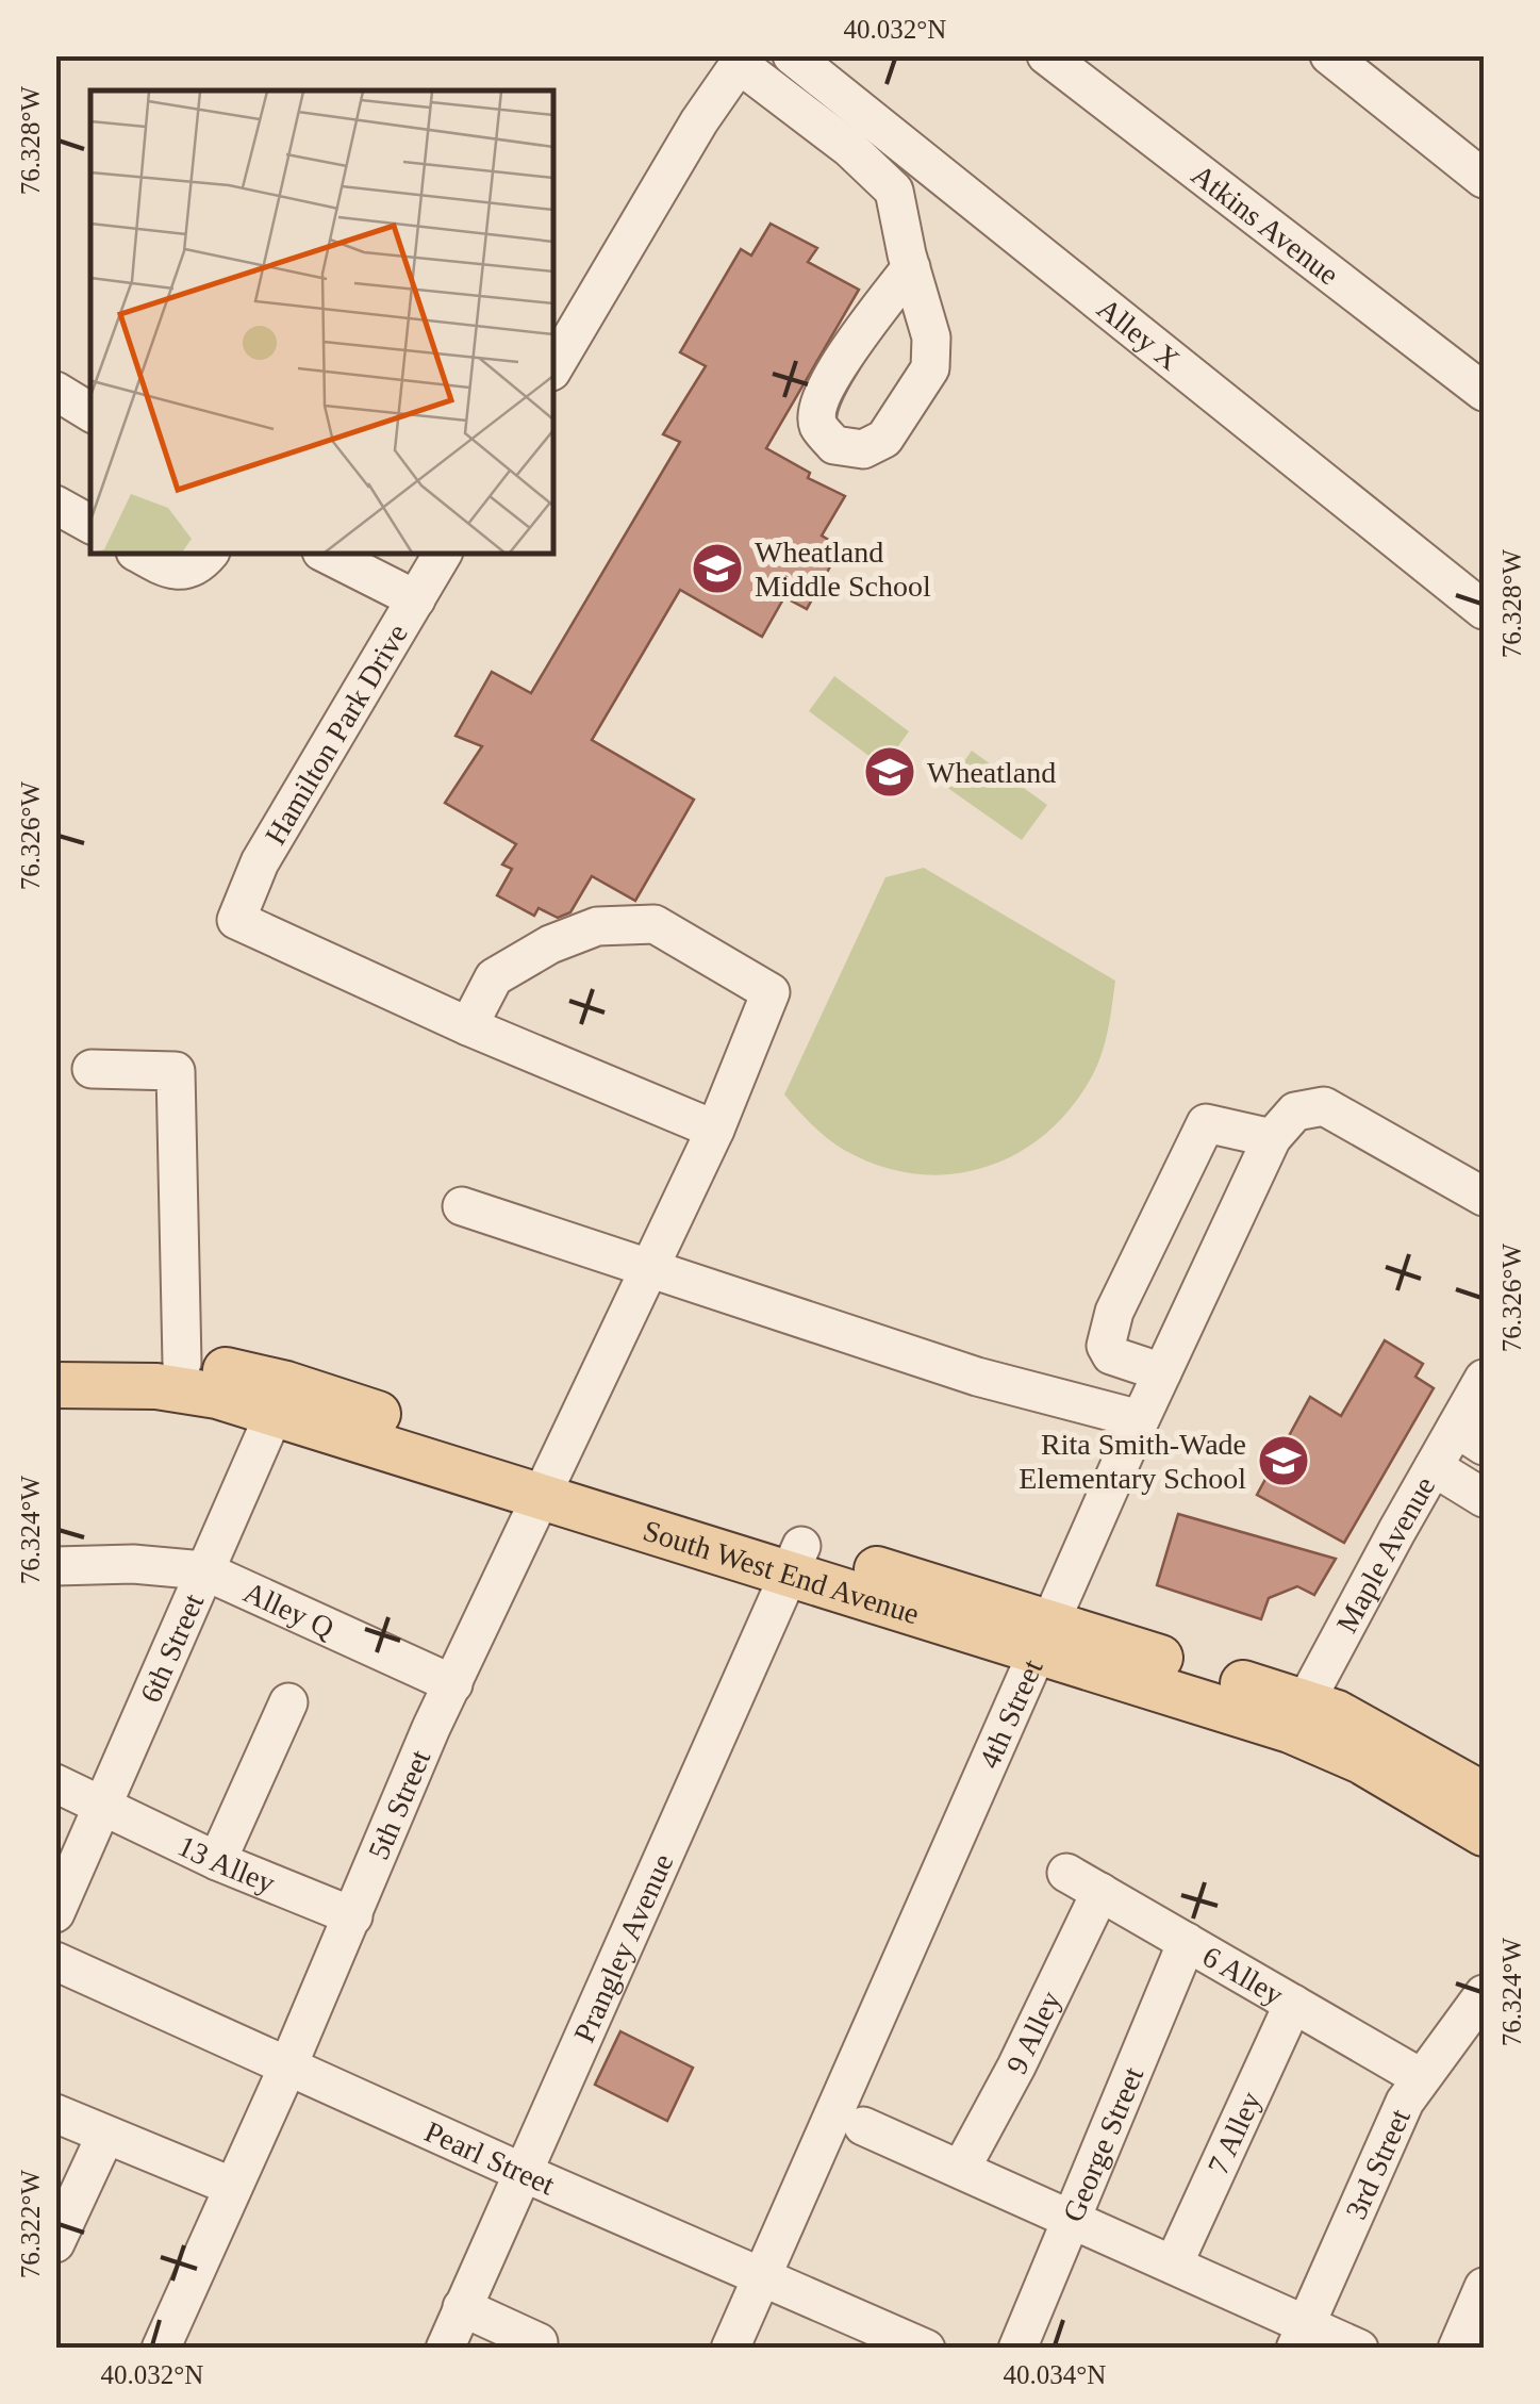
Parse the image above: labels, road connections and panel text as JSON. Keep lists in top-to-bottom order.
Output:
{
  "streets": {
    "main road": ["South West End Avenue"],
    "street": [
      "Atkins Avenue",
      "Alley X",
      "Hamilton Park Drive",
      "Maple Avenue",
      "Alley Q",
      "6th Street",
      "4th Street",
      "5th Street",
      "13 Alley",
      "Prangley Avenue",
      "6 Alley",
      "9 Alley",
      "7 Alley",
      "George Street",
      "Pearl Street",
      "3rd Street"
    ]
  },
  "crossings": [
    ["Hamilton Park Drive", "5th Street"],
    ["Maple Avenue", "South West End Avenue"],
    ["South West End Avenue", "6th Street"],
    ["South West End Avenue", "4th Street"],
    ["South West End Avenue", "5th Street"],
    ["South West End Avenue", "Prangley Avenue"],
    ["Alley Q", "6th Street"],
    ["Alley Q", "5th Street"],
    ["6th Street", "13 Alley"],
    ["4th Street", "Pearl Street"],
    ["5th Street", "13 Alley"],
    ["5th Street", "Pearl Street"],
    ["Prangley Avenue", "Pearl Street"],
    ["6 Alley", "9 Alley"],
    ["6 Alley", "7 Alley"],
    ["6 Alley", "George Street"],
    ["6 Alley", "3rd Street"]
  ],
  "places": {
    "school or university": ["Wheatland Middle School", "Wheatland", "Rita Smith-Wade Elementary School"]
  },
  "coordinates": [
    "40.032°N",
    "76.328°W",
    "76.326°W",
    "76.324°W",
    "76.322°W",
    "40.034°N"
  ]
}
